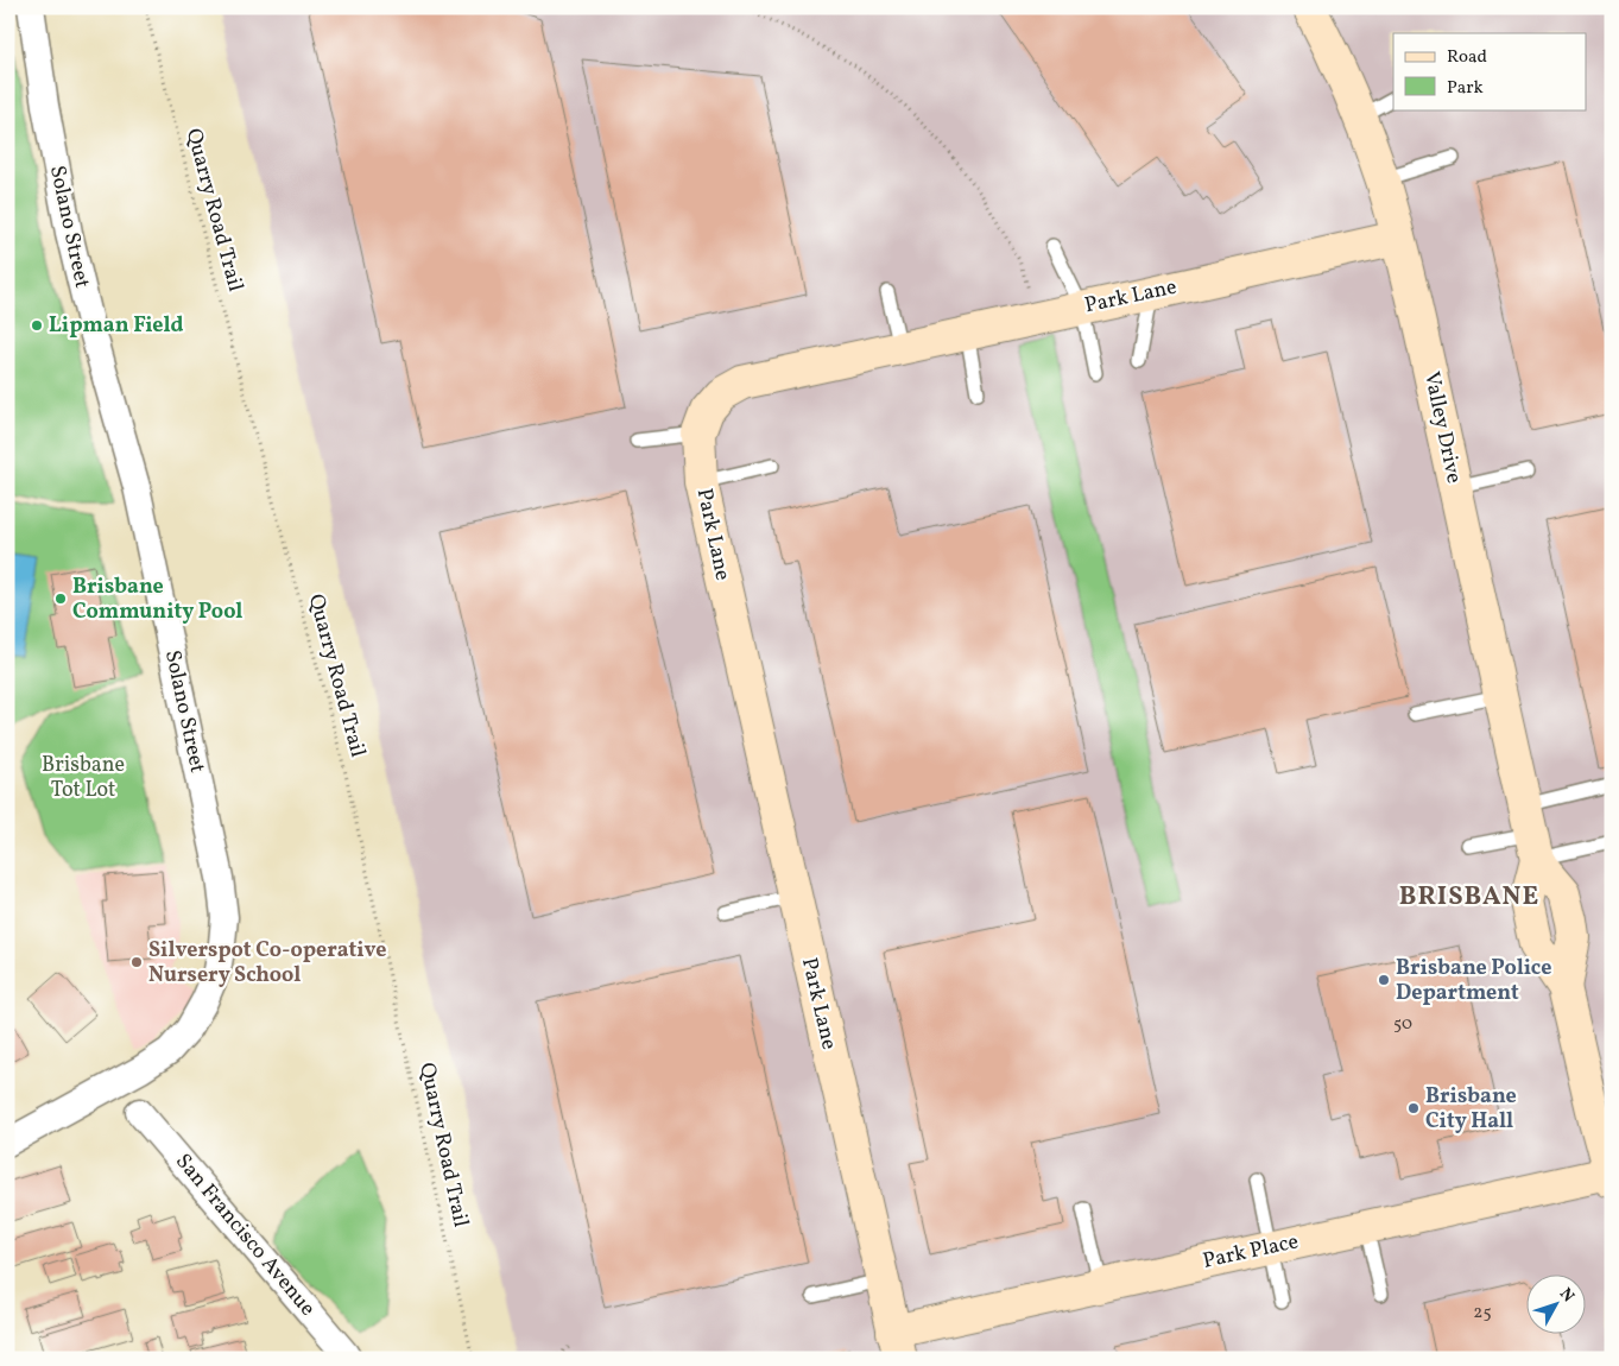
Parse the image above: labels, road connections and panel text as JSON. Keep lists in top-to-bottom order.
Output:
{
  "streets": {
    "street": [
      "Solano Street",
      "Park Lane",
      "Valley Drive",
      "San Francisco Avenue",
      "Park Place"
    ],
    "path": ["Quarry Road Trail"]
  },
  "crossings": [
    ["Park Lane", "Valley Drive"],
    ["Park Lane", "Park Place"],
    ["Valley Drive", "Park Place"]
  ],
  "districts": ["BRISBANE"],
  "parks": ["Brisbane Tot Lot"],
  "places": [
    "Lipman Field",
    "Brisbane Community Pool",
    "Silverspot Co-operative Nursery School",
    "Brisbane Police Department",
    "Brisbane City Hall"
  ],
  "house_numbers": ["50", "25"],
  "legend": ["Road", "Park"],
  "north": "top right"
}
